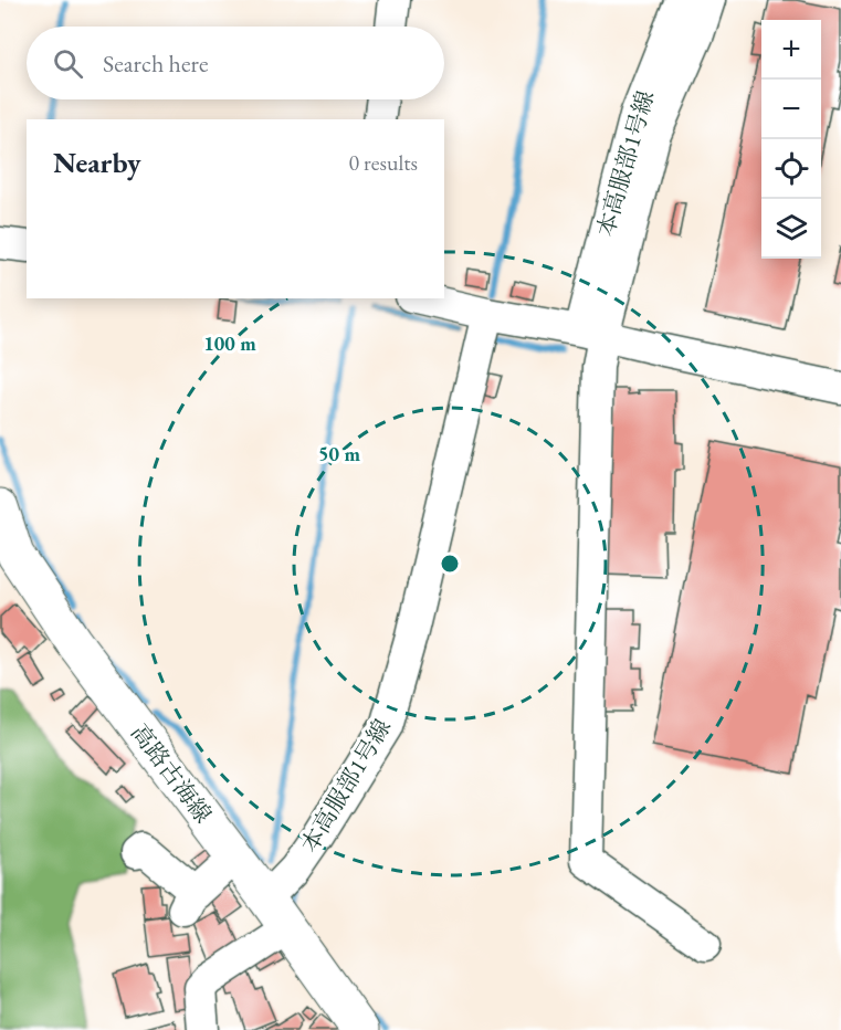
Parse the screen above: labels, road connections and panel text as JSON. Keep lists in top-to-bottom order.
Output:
{
  "streets": {
    "main road": ["高路古海線"],
    "street": ["本高服部1号線"]
  },
  "crossings": [
    ["本高服部1号線", "高路古海線"]
  ],
  "page": {
    "map_buttons": ["+", "−"],
    "search": "Search here",
    "heading": ["Nearby", "0 results"]
  },
  "rings": ["100 m", "50 m"]
}
